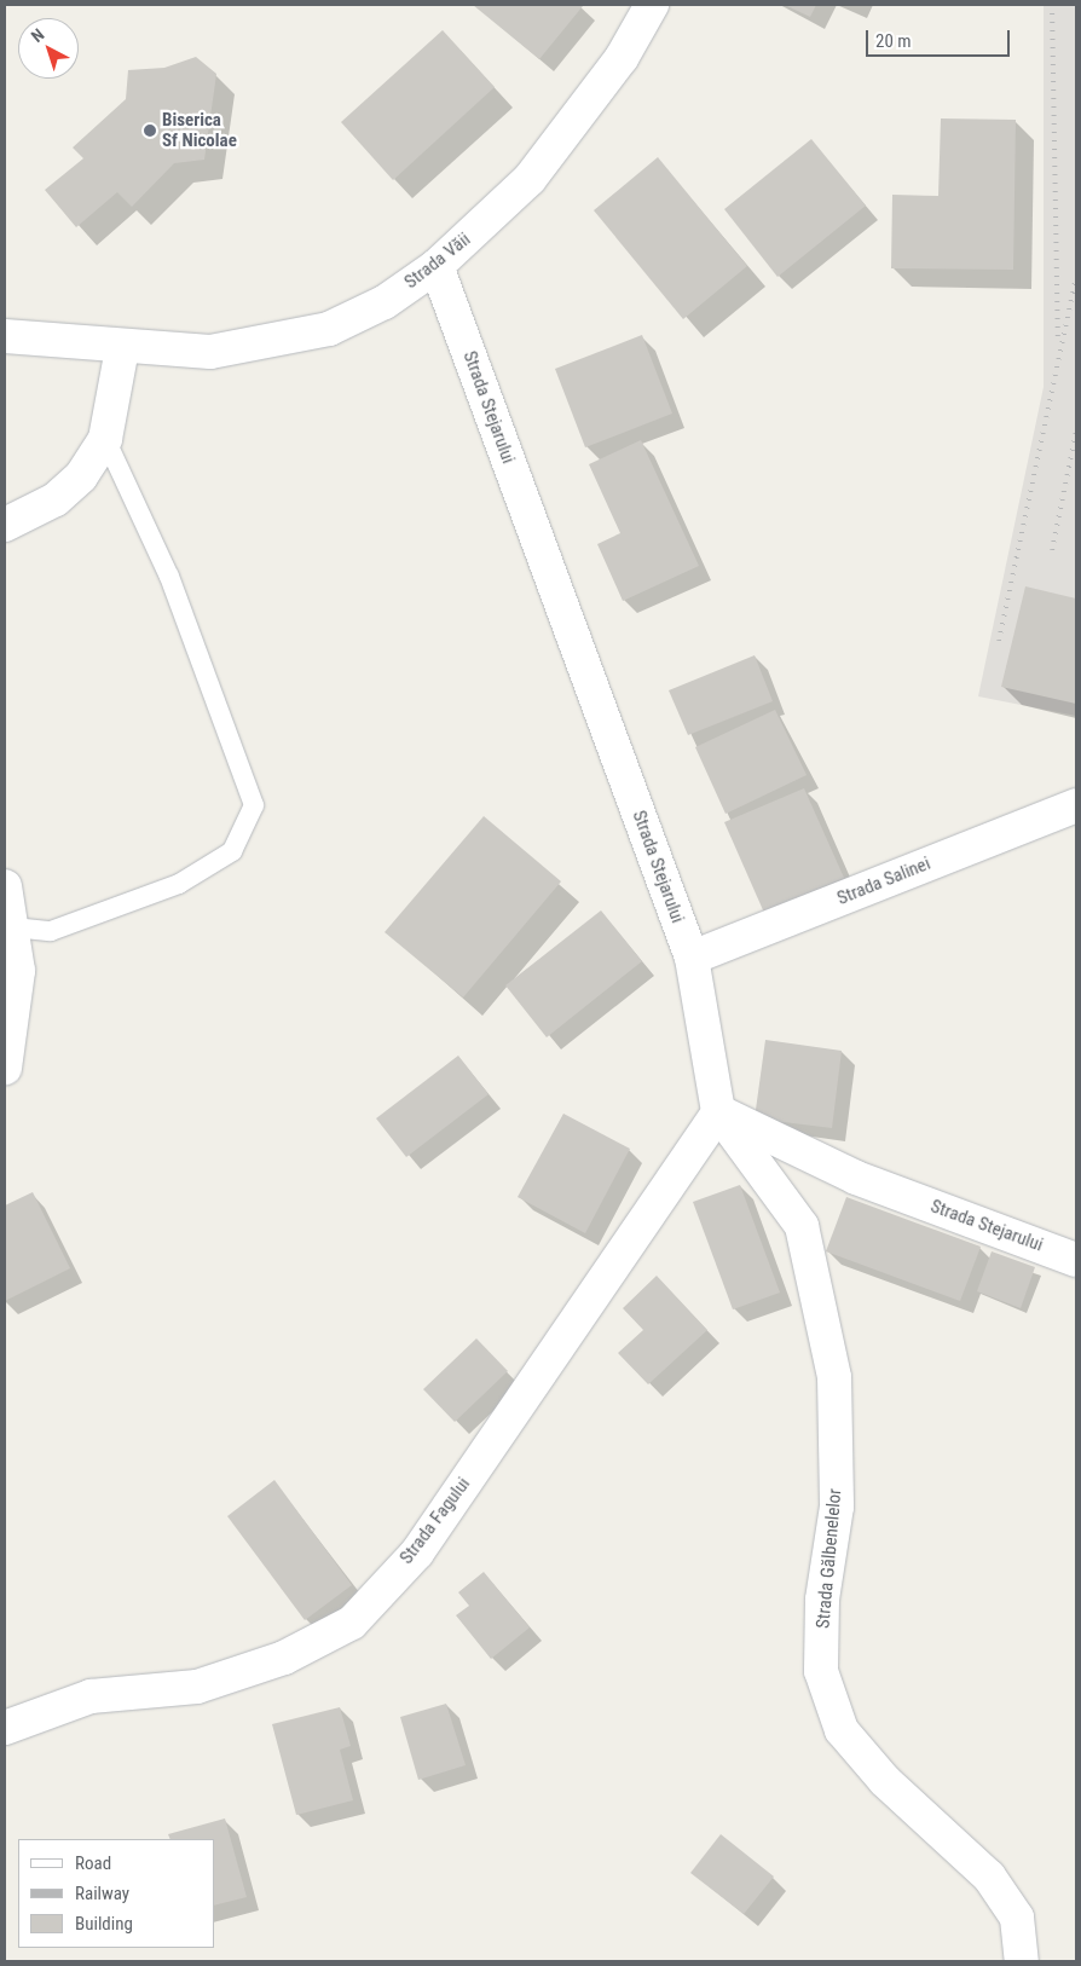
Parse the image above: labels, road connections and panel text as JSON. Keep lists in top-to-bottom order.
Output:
{
  "streets": {
    "street": [
      "Strada Văii",
      "Strada Stejarului",
      "Strada Salinei",
      "Strada Fagului",
      "Strada Gălbenelelor"
    ]
  },
  "crossings": [
    ["Strada Văii", "Strada Stejarului"],
    ["Strada Stejarului", "Strada Salinei"],
    ["Strada Stejarului", "Strada Fagului"],
    ["Strada Stejarului", "Strada Gălbenelelor"],
    ["Strada Fagului", "Strada Gălbenelelor"]
  ],
  "places": ["Biserica Sf Nicolae"],
  "legend": ["Road", "Railway", "Building"],
  "scale_bar": "20 m",
  "north": "top left"
}
